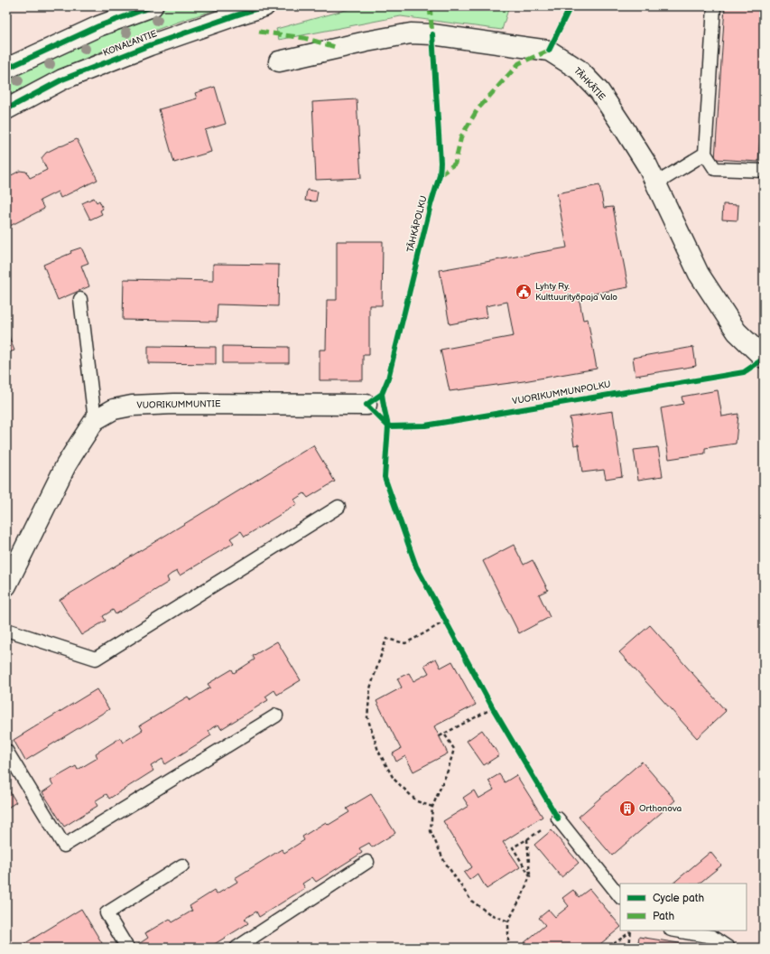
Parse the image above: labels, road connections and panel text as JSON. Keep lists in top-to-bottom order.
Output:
{
  "streets": {
    "street": ["KONALANTIE", "TÄHKÄTIE", "VUORIKUMMUNTIE"],
    "cycle path": ["TÄHKÄPOLKU"]
  },
  "places": {
    "public building": ["Lyhty Ry. Kulttuurityöpaja Valo"],
    "building": ["Orthonova"]
  },
  "legend": ["Cycle path", "Path"]
}
